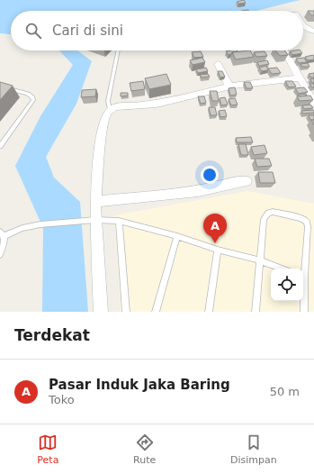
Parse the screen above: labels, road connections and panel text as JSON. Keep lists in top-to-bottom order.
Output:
{
  "page": {
    "search": "Cari di sini",
    "pins": "A",
    "heading": "Terdekat",
    "list": [
      {
        "mark": "A",
        "name": "Pasar Induk Jaka Baring",
        "note": "Toko",
        "value": "50 m"
      }
    ],
    "nav": ["Peta", "Rute", "Disimpan"]
  }
}
